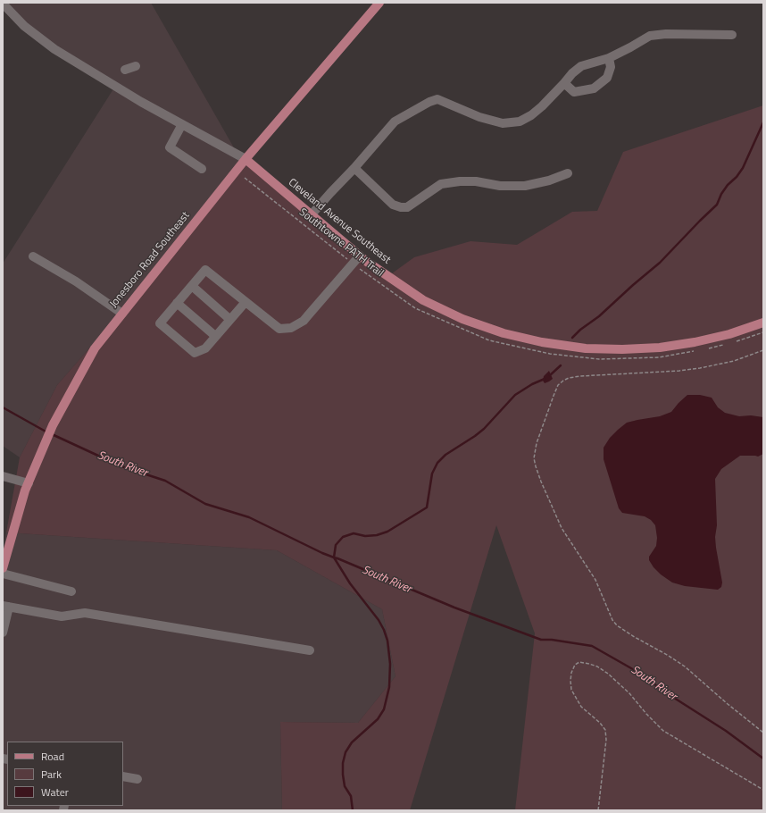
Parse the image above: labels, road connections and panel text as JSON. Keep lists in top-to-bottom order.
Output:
{
  "streets": {
    "main road": ["Cleveland Avenue Southeast", "Jonesboro Road Southeast"],
    "path": ["Southtowne PATH Trail"]
  },
  "crossings": [
    ["Cleveland Avenue Southeast", "Jonesboro Road Southeast"]
  ],
  "water": ["South River"],
  "legend": ["Road", "Park", "Water"]
}
